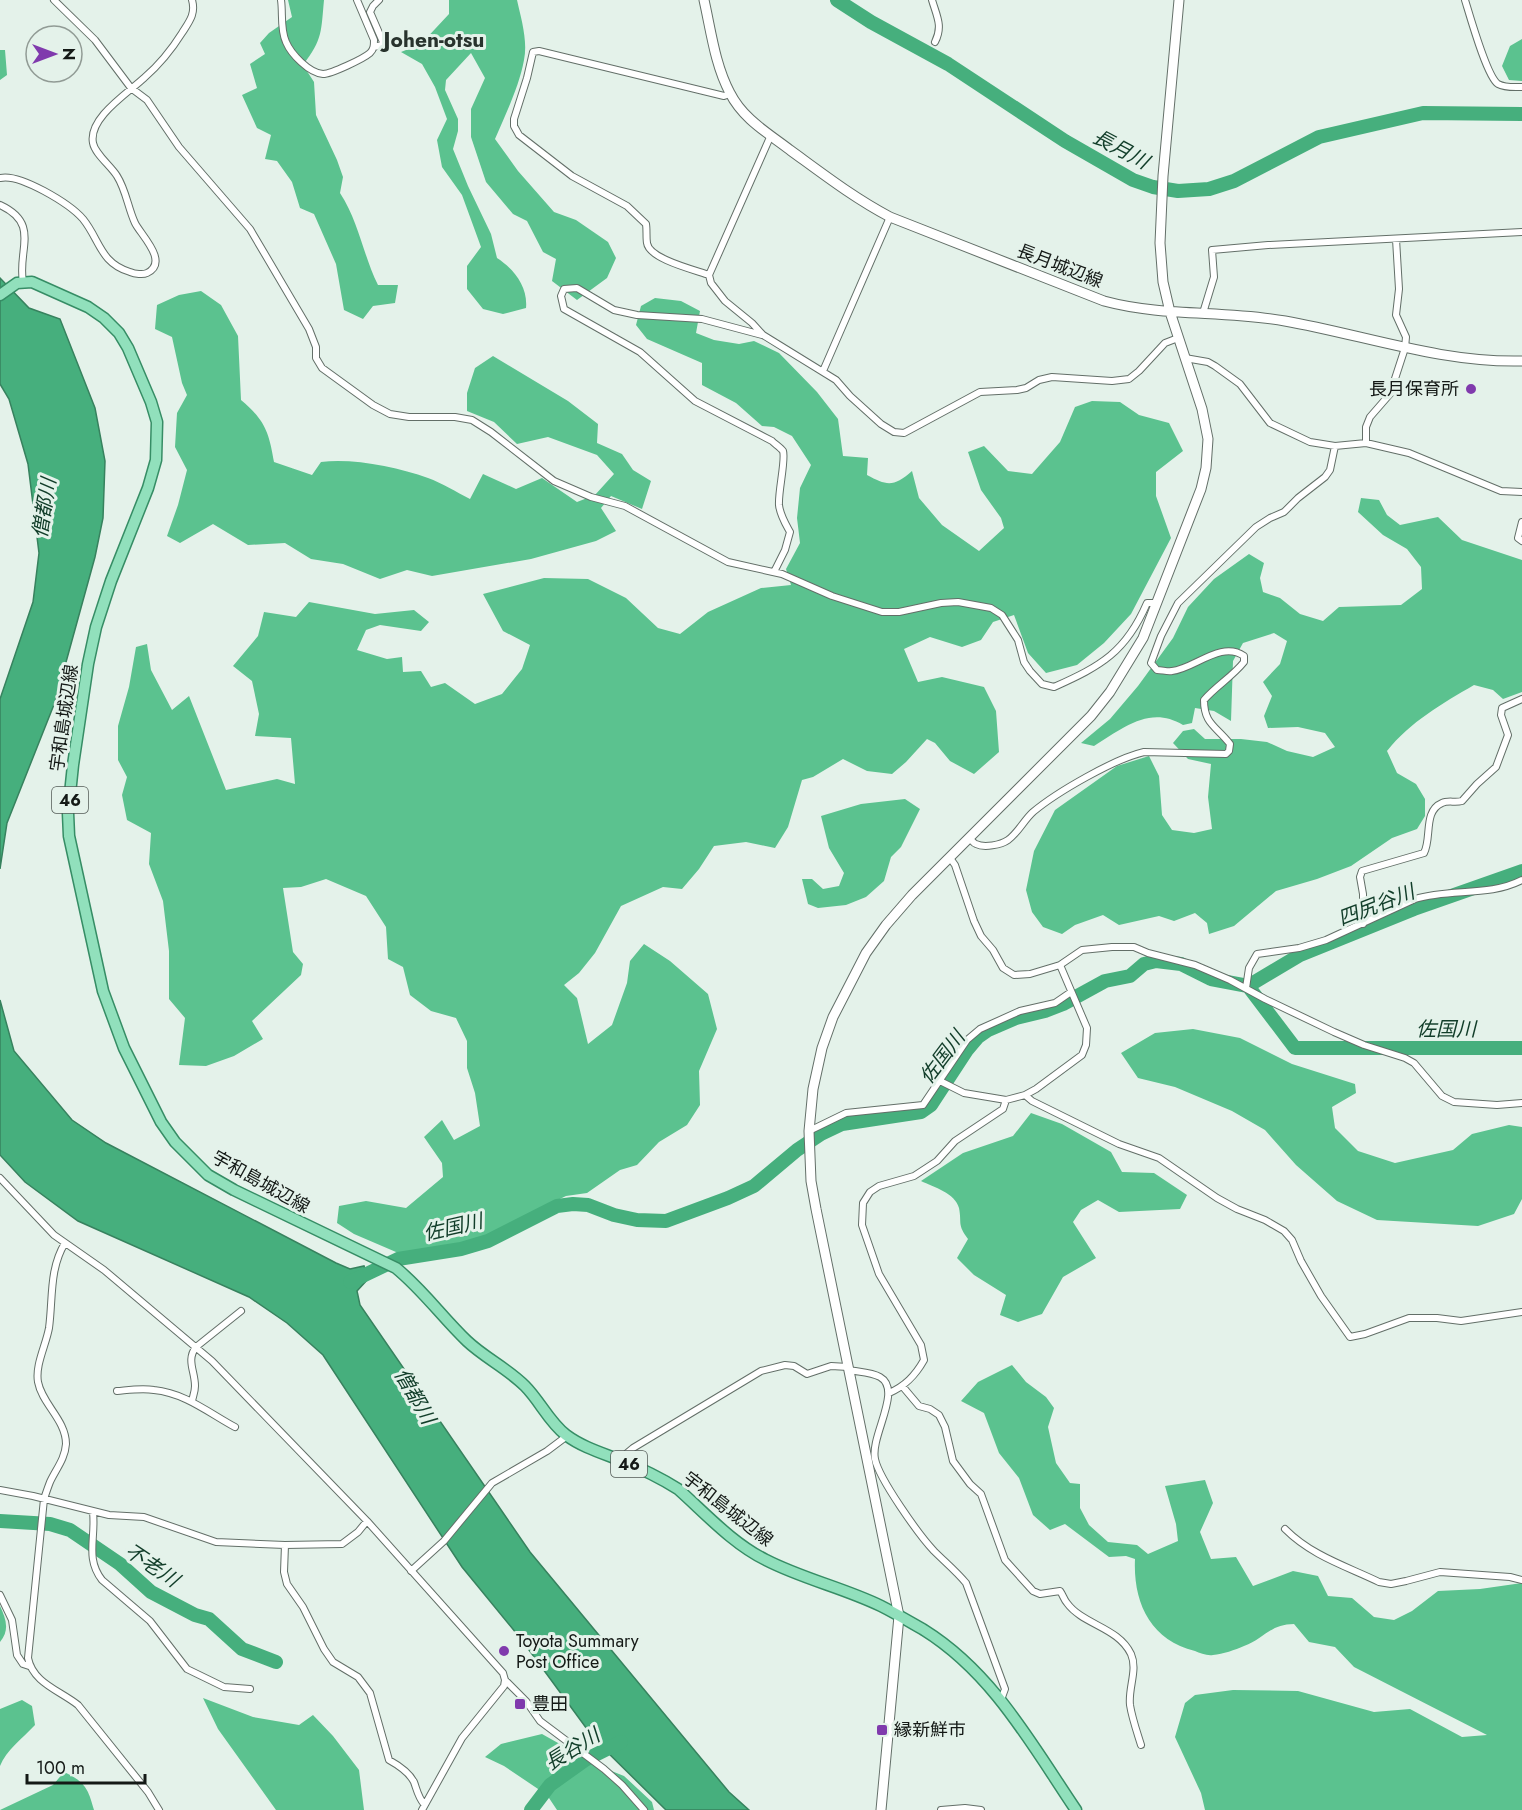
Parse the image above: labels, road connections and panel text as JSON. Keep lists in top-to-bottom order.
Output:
{
  "streets": {
    "main road": ["宇和島城辺線", "46"],
    "street": ["長月城辺線"]
  },
  "districts": ["Johen-otsu"],
  "water": [
    "長月川",
    "僧都川",
    "四尻谷川",
    "佐国川",
    "不老川",
    "長谷川"
  ],
  "places": {
    "other": ["長月保育所", "Toyota Summary Post Office"],
    "transit": ["豊田", "縁新鮮市"]
  },
  "scale_bar": "100 m",
  "north": "right"
}
